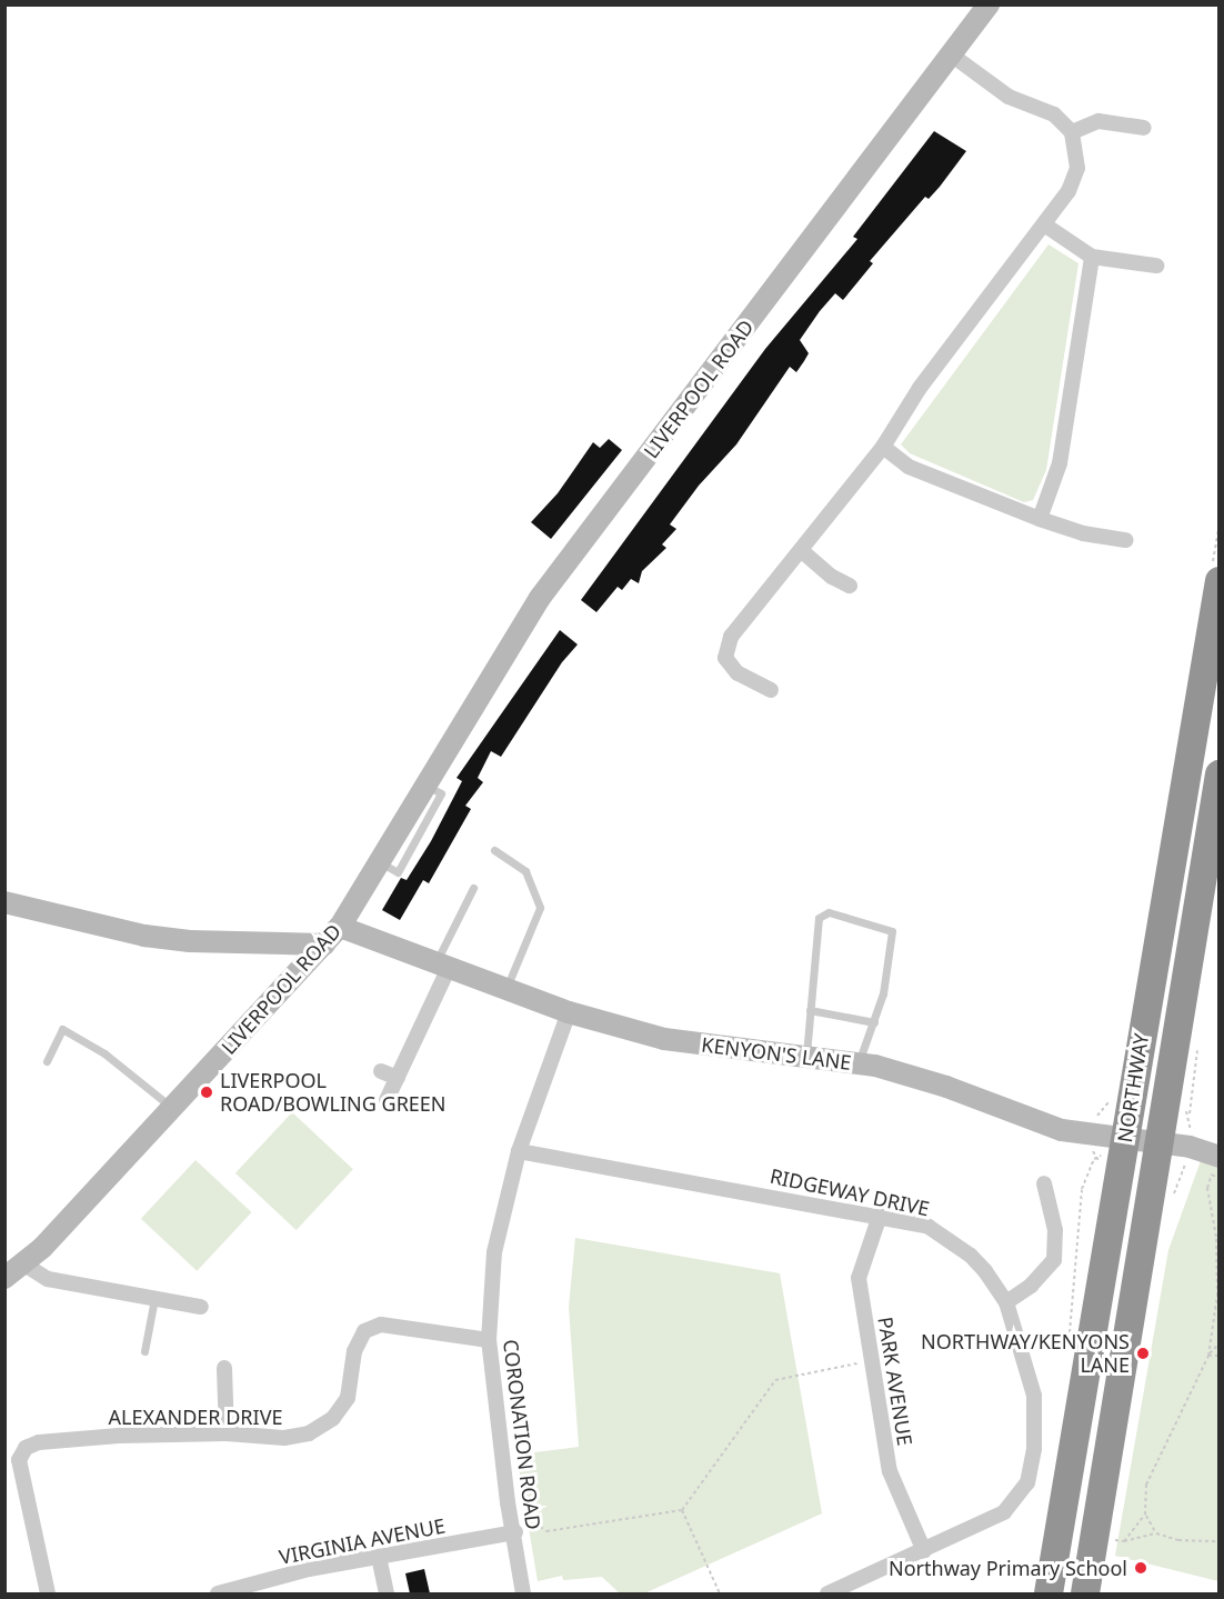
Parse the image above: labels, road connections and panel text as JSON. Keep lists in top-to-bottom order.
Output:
{
  "streets": {
    "highway": ["NORTHWAY"],
    "main road": ["LIVERPOOL ROAD", "KENYON'S LANE"],
    "street": [
      "RIDGEWAY DRIVE",
      "PARK AVENUE",
      "ALEXANDER DRIVE",
      "CORONATION ROAD",
      "VIRGINIA AVENUE"
    ]
  },
  "crossings": [
    ["LIVERPOOL ROAD", "KENYON'S LANE"],
    ["KENYON'S LANE", "NORTHWAY"],
    ["KENYON'S LANE", "CORONATION ROAD"],
    ["RIDGEWAY DRIVE", "PARK AVENUE"],
    ["RIDGEWAY DRIVE", "CORONATION ROAD"],
    ["ALEXANDER DRIVE", "CORONATION ROAD"],
    ["CORONATION ROAD", "VIRGINIA AVENUE"]
  ],
  "places": ["LIVERPOOL ROAD/BOWLING GREEN", "NORTHWAY/KENYONS LANE", "Northway Primary School"]
}
